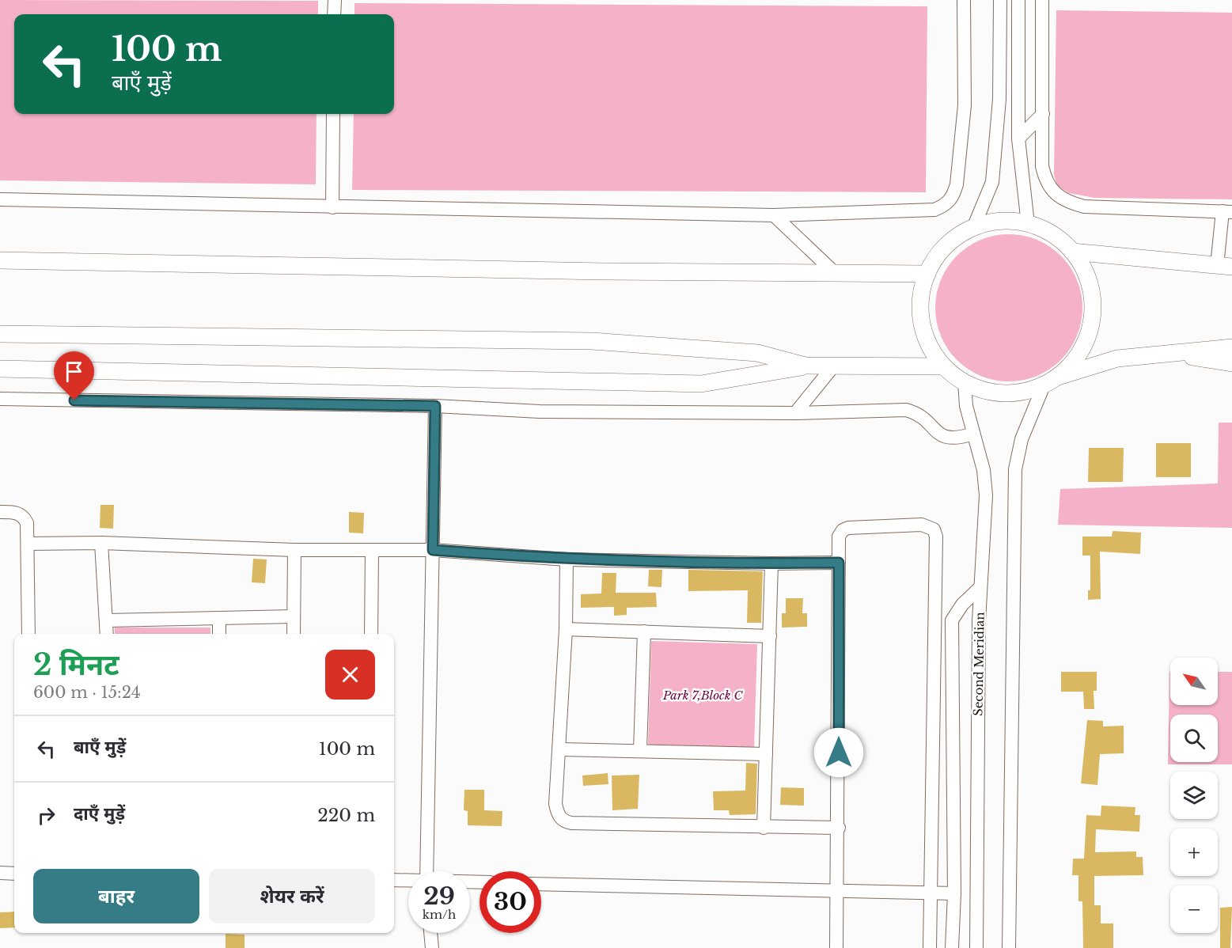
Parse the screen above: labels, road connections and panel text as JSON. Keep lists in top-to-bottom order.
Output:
{
  "streets": {
    "street": ["Second Meridian"]
  },
  "parks": ["Park 7,Block C"],
  "north": "top left",
  "page": {
    "turn": ["100 m", "बाएँ मुड़ें"],
    "heading": ["2 मिनट", "600 m · 15:24"],
    "map_buttons": ["+", "−"],
    "list": [
      {
        "name": "बाएँ मुड़ें",
        "value": "100 m"
      },
      {
        "name": "दाएँ मुड़ें",
        "value": "220 m"
      }
    ],
    "buttons": ["बाहर", "शेयर करें"],
    "speed": "29 km/h",
    "limit": "30"
  }
}
